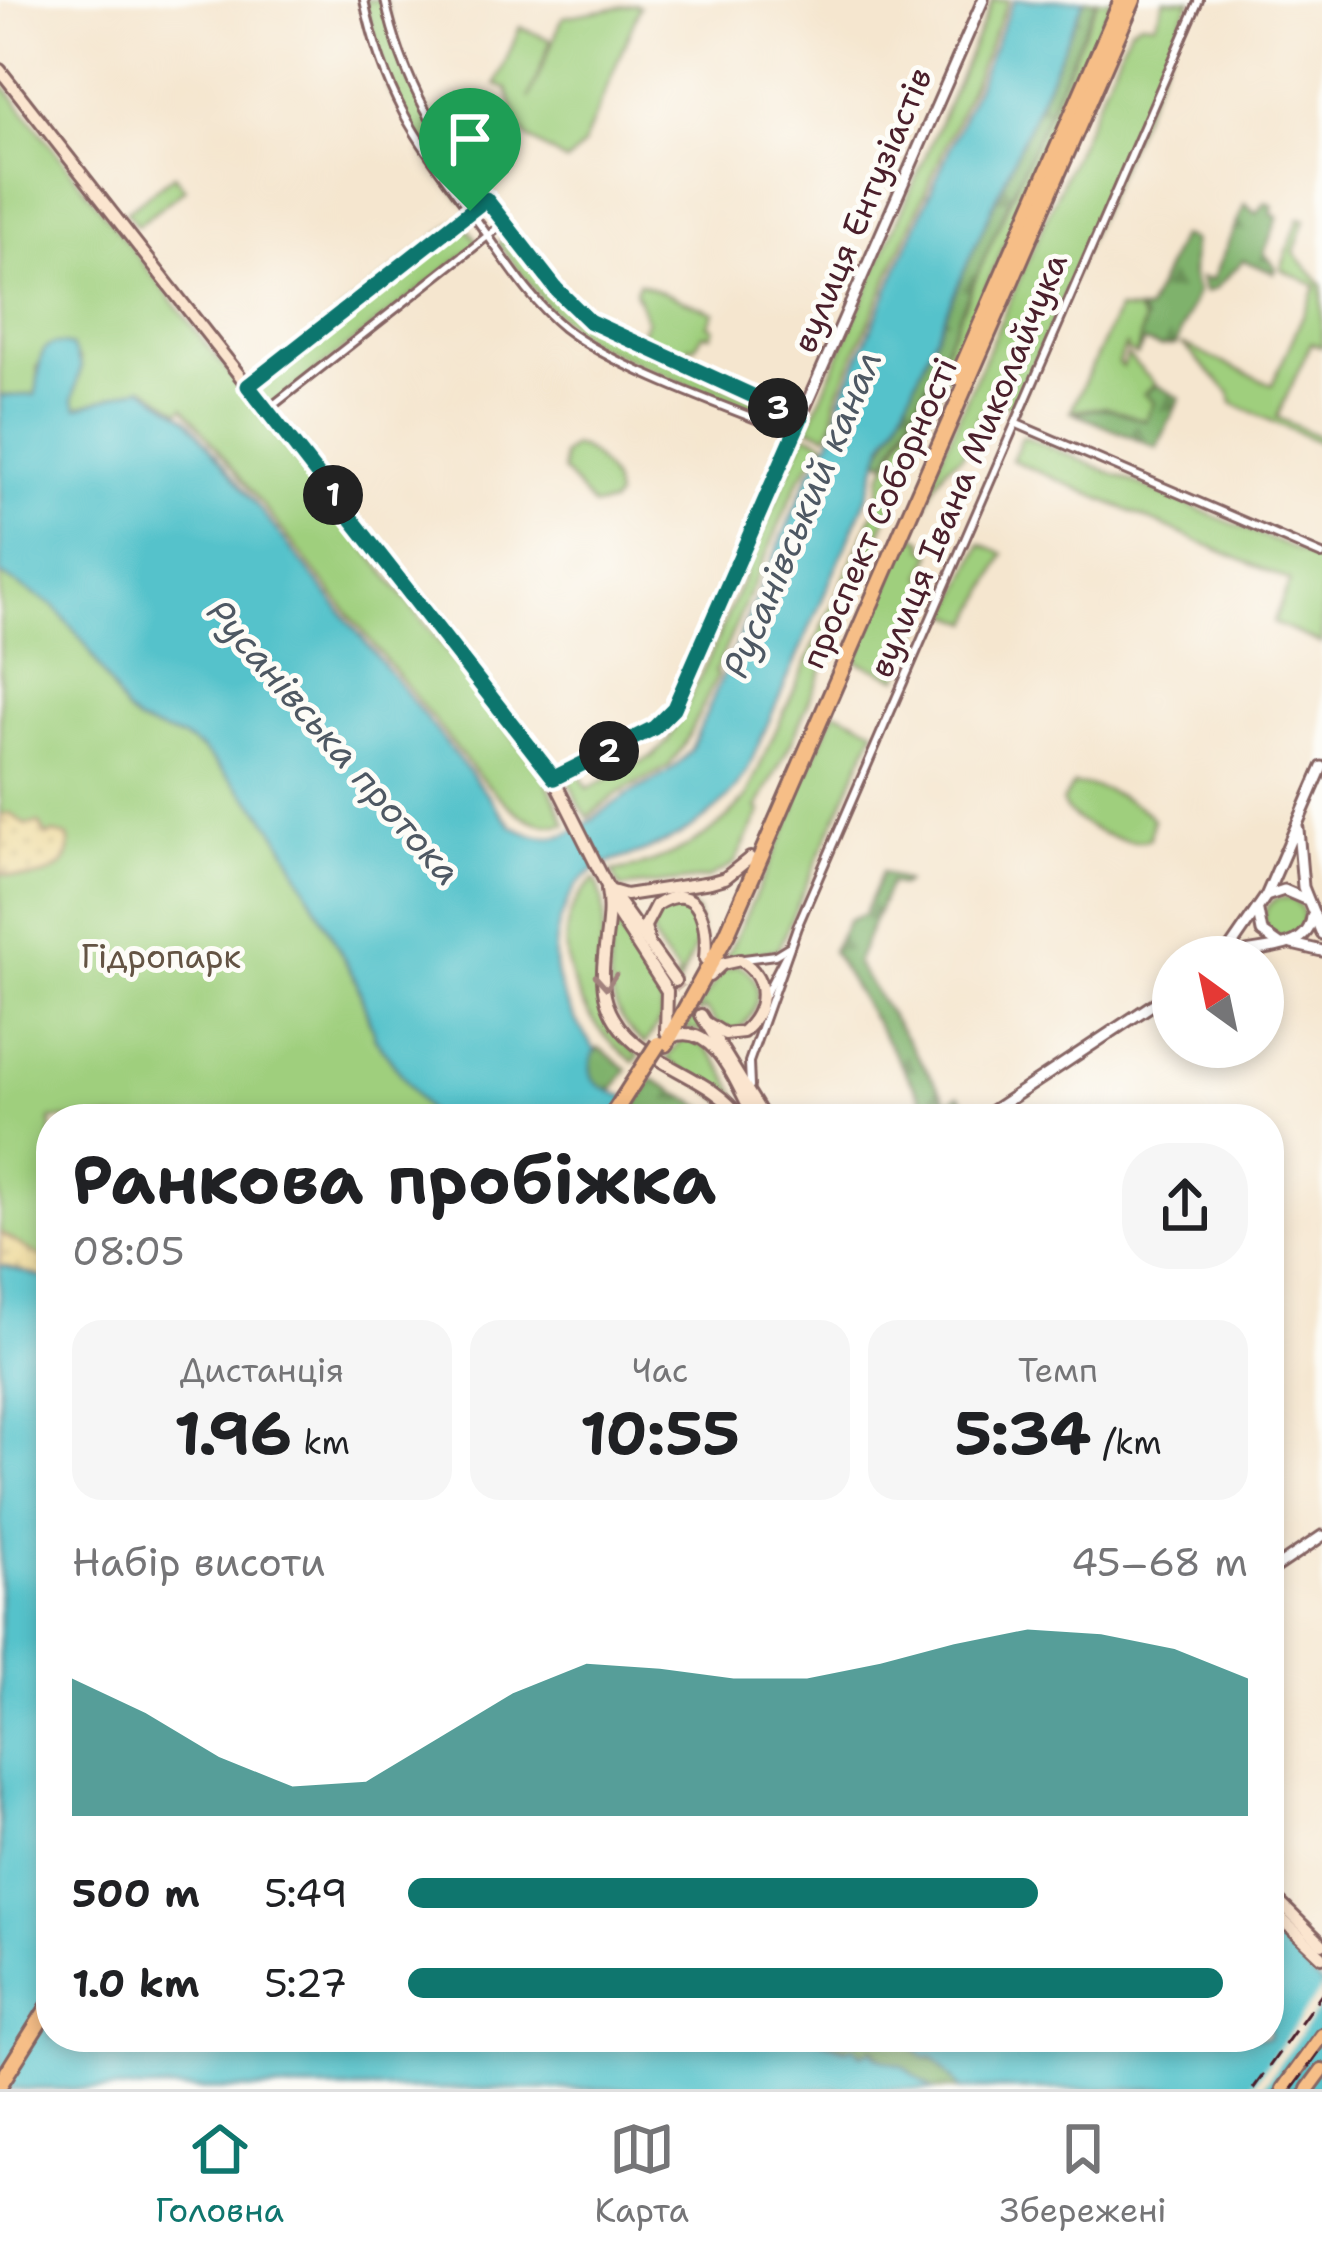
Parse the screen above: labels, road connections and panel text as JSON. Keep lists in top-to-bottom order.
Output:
{
  "streets": {
    "highway": ["проспект Соборності"],
    "main road": ["вулиця Івана Миколайчука"],
    "street": ["вулиця Ентузіастів"]
  },
  "water": ["Русанівський канал", "Русанівська протока"],
  "parks": ["Гідропарк"],
  "north": "top left",
  "page": {
    "pins": ["3", "1", "2"],
    "heading": ["Ранкова пробіжка", "08:05"],
    "stats": [
      ["Дистанція", "1.96 km"],
      ["Час", "10:55"],
      ["Темп", "5:34 /km"]
    ],
    "chart": ["Набір висоти", "45–68 m"],
    "list": [
      {
        "name": "500 m",
        "note": "5:49"
      },
      {
        "name": "1.0 km",
        "note": "5:27"
      }
    ],
    "tabs": ["Головна", "Карта", "Збережені"]
  }
}
